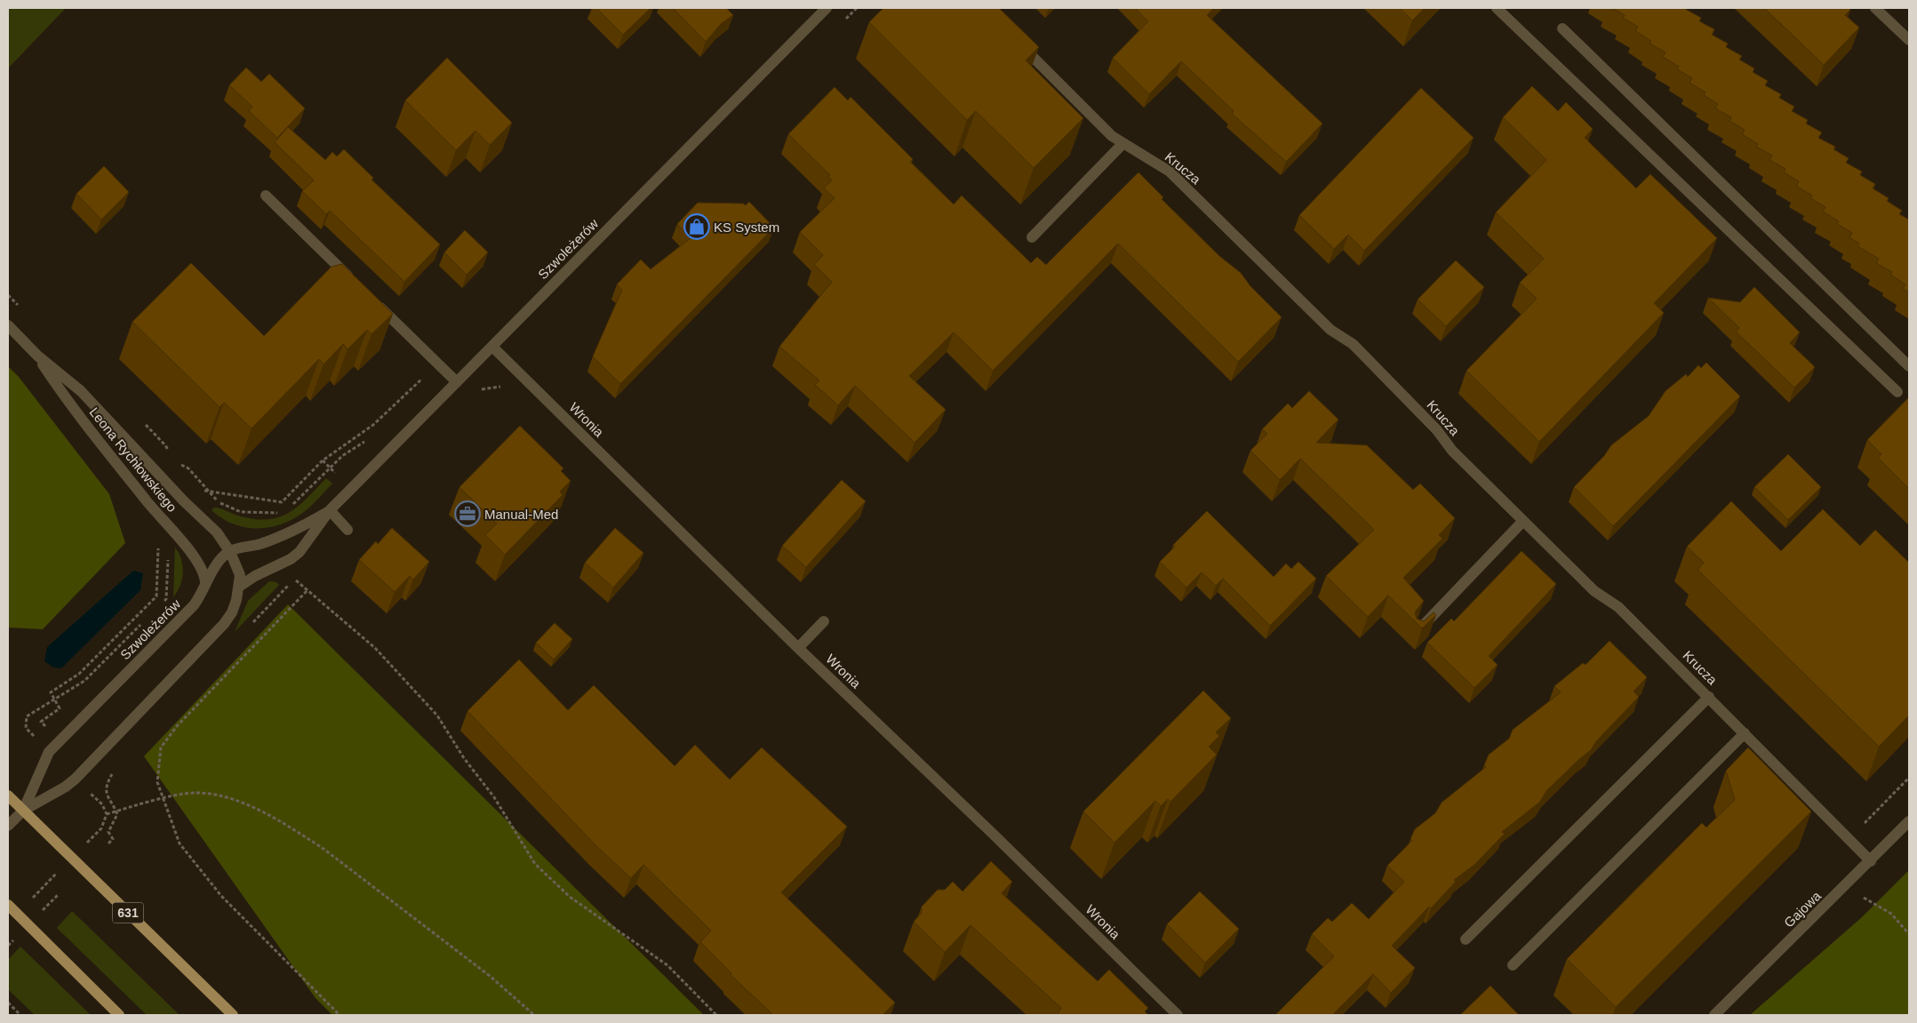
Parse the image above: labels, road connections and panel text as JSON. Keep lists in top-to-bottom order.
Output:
{
  "streets": {
    "main road": ["631"],
    "street": [
      "Krucza",
      "Szwoleżerów",
      "Wronia",
      "Leona Rychłowskiego",
      "Gajowa"
    ]
  },
  "crossings": [
    ["Krucza", "Gajowa"],
    ["Szwoleżerów", "Wronia"],
    ["Szwoleżerów", "Leona Rychłowskiego"],
    ["Szwoleżerów", "631"]
  ],
  "places": {
    "shop": ["KS System"],
    "office": ["Manual-Med"]
  }
}
